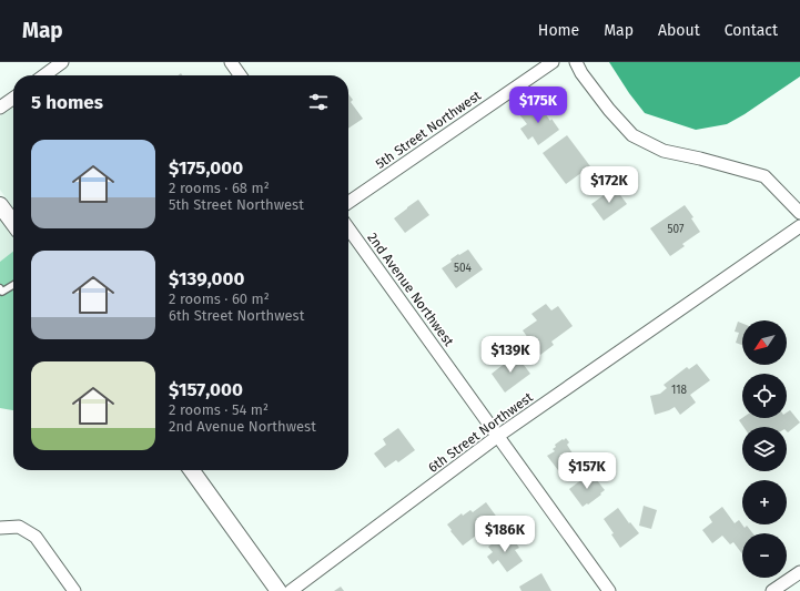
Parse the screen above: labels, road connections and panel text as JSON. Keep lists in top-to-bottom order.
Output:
{
  "streets": {
    "street": ["5th Street Northwest", "2nd Avenue Northwest", "6th Street Northwest"]
  },
  "crossings": [
    ["2nd Avenue Northwest", "6th Street Northwest"]
  ],
  "house_numbers": ["507", "504", "118"],
  "north": "bottom left",
  "page": {
    "header": "Map",
    "nav": [
      "Home",
      "Map",
      "About",
      "Contact"
    ],
    "heading": "5 homes",
    "price": [
      "$175K",
      "$172K",
      "$139K",
      "$157K",
      "$186K"
    ],
    "list": [
      {
        "name": "$175,000",
        "note": "2 rooms · 68 m² · 5th Street Northwest"
      },
      {
        "name": "$139,000",
        "note": "2 rooms · 60 m² · 6th Street Northwest"
      },
      {
        "name": "$157,000",
        "note": "2 rooms · 54 m² · 2nd Avenue Northwest"
      }
    ],
    "map_buttons": ["+", "−"]
  }
}
